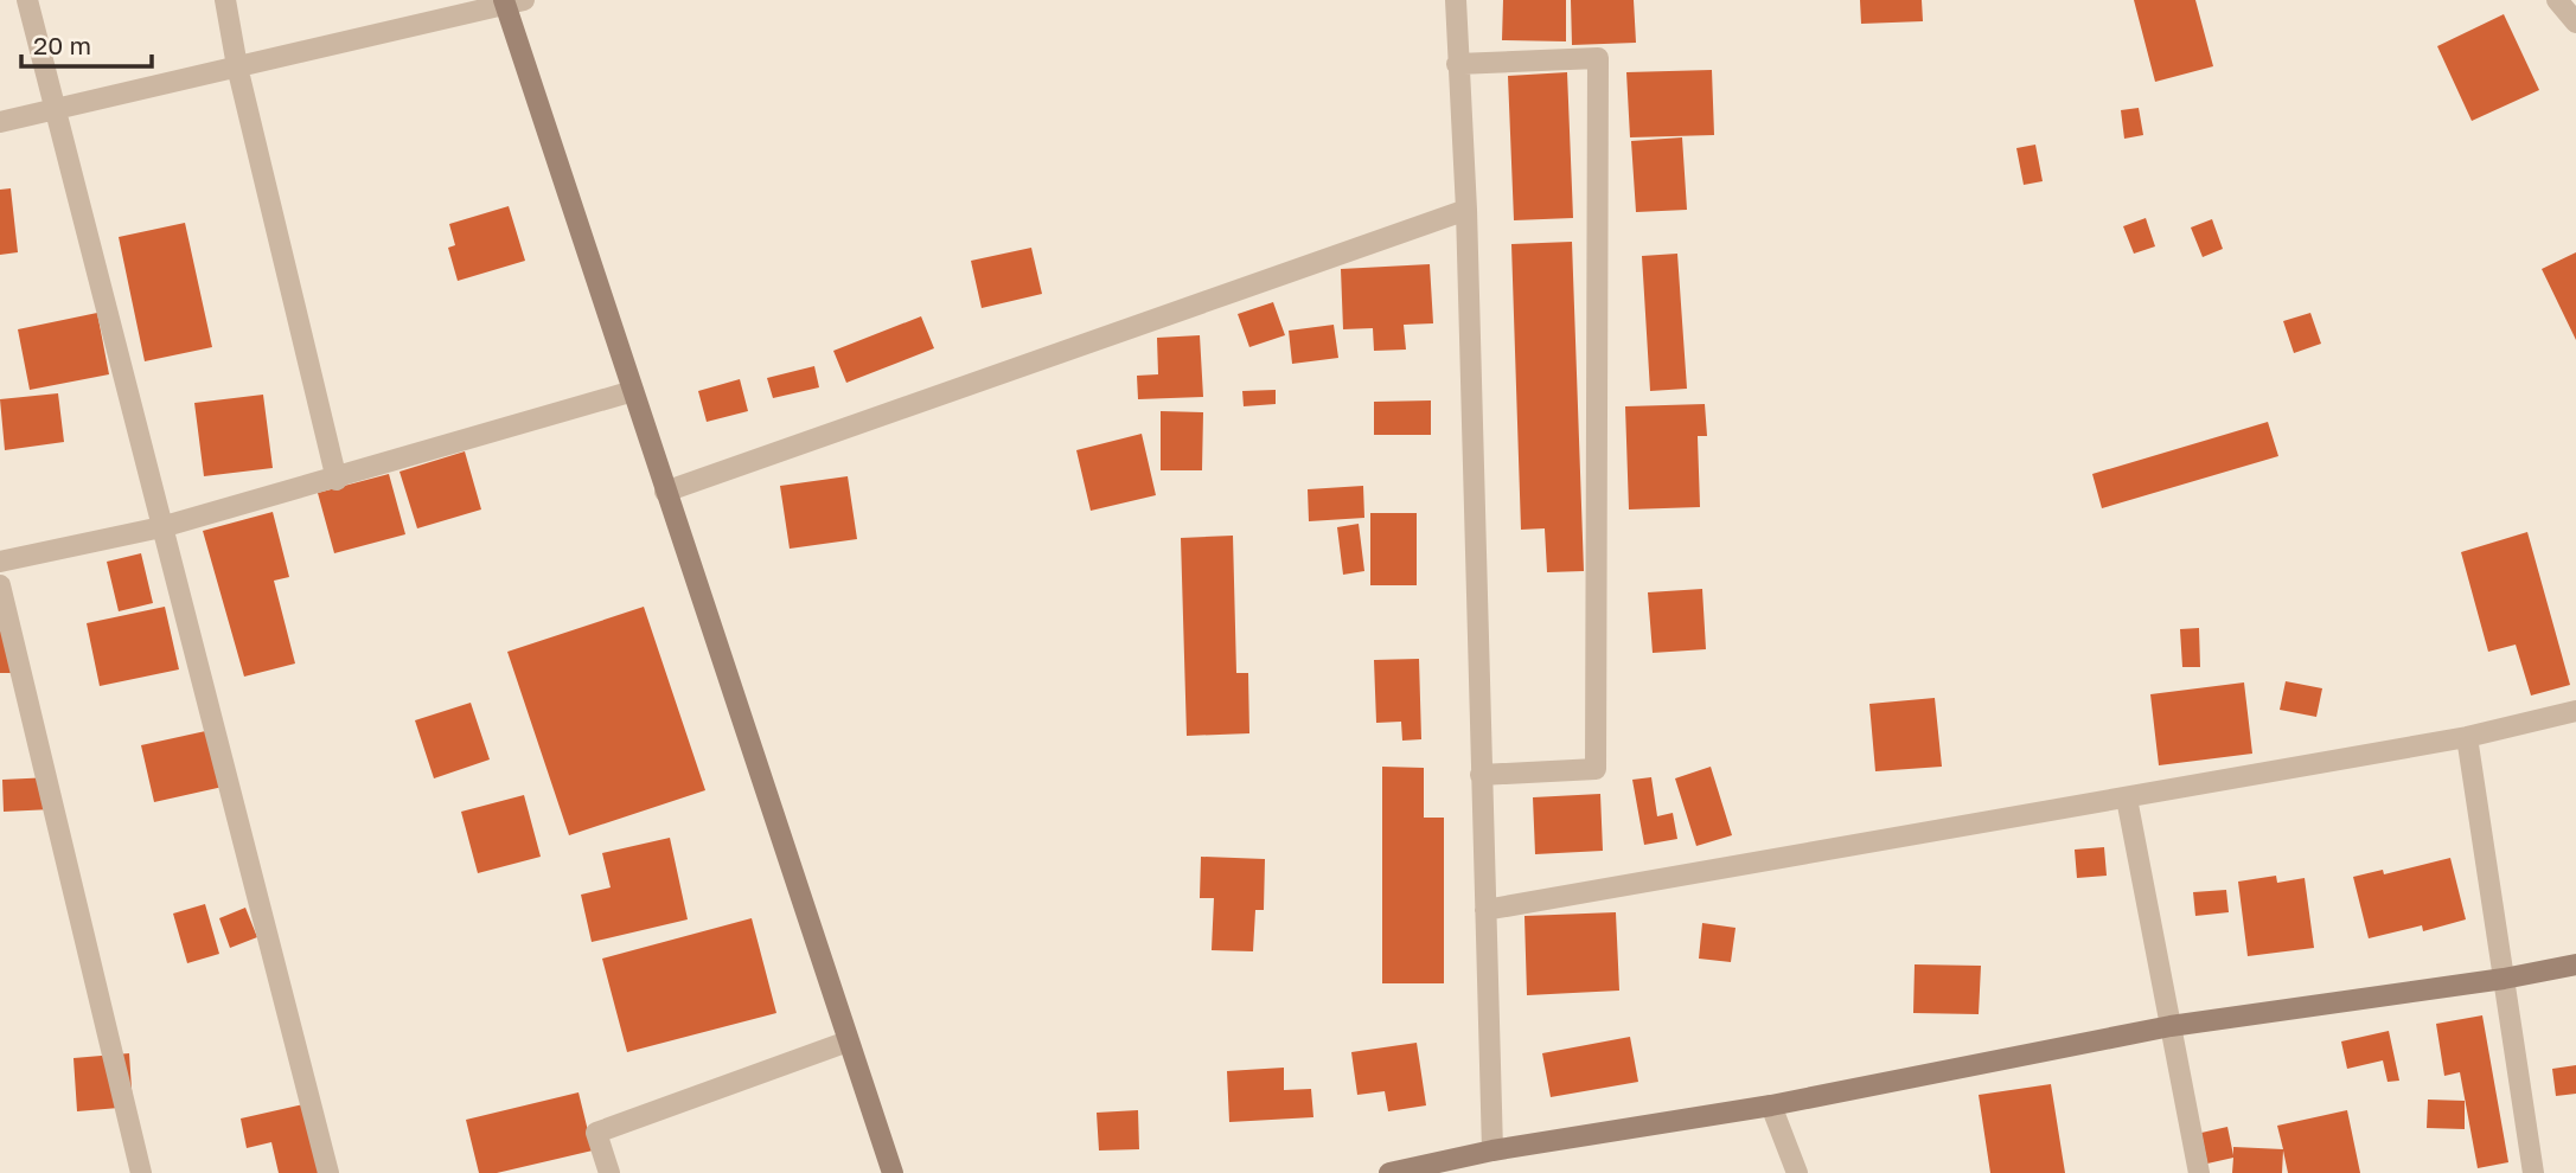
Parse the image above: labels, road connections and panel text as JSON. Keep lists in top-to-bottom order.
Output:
{
  "scale_bar": "20 m"
}
